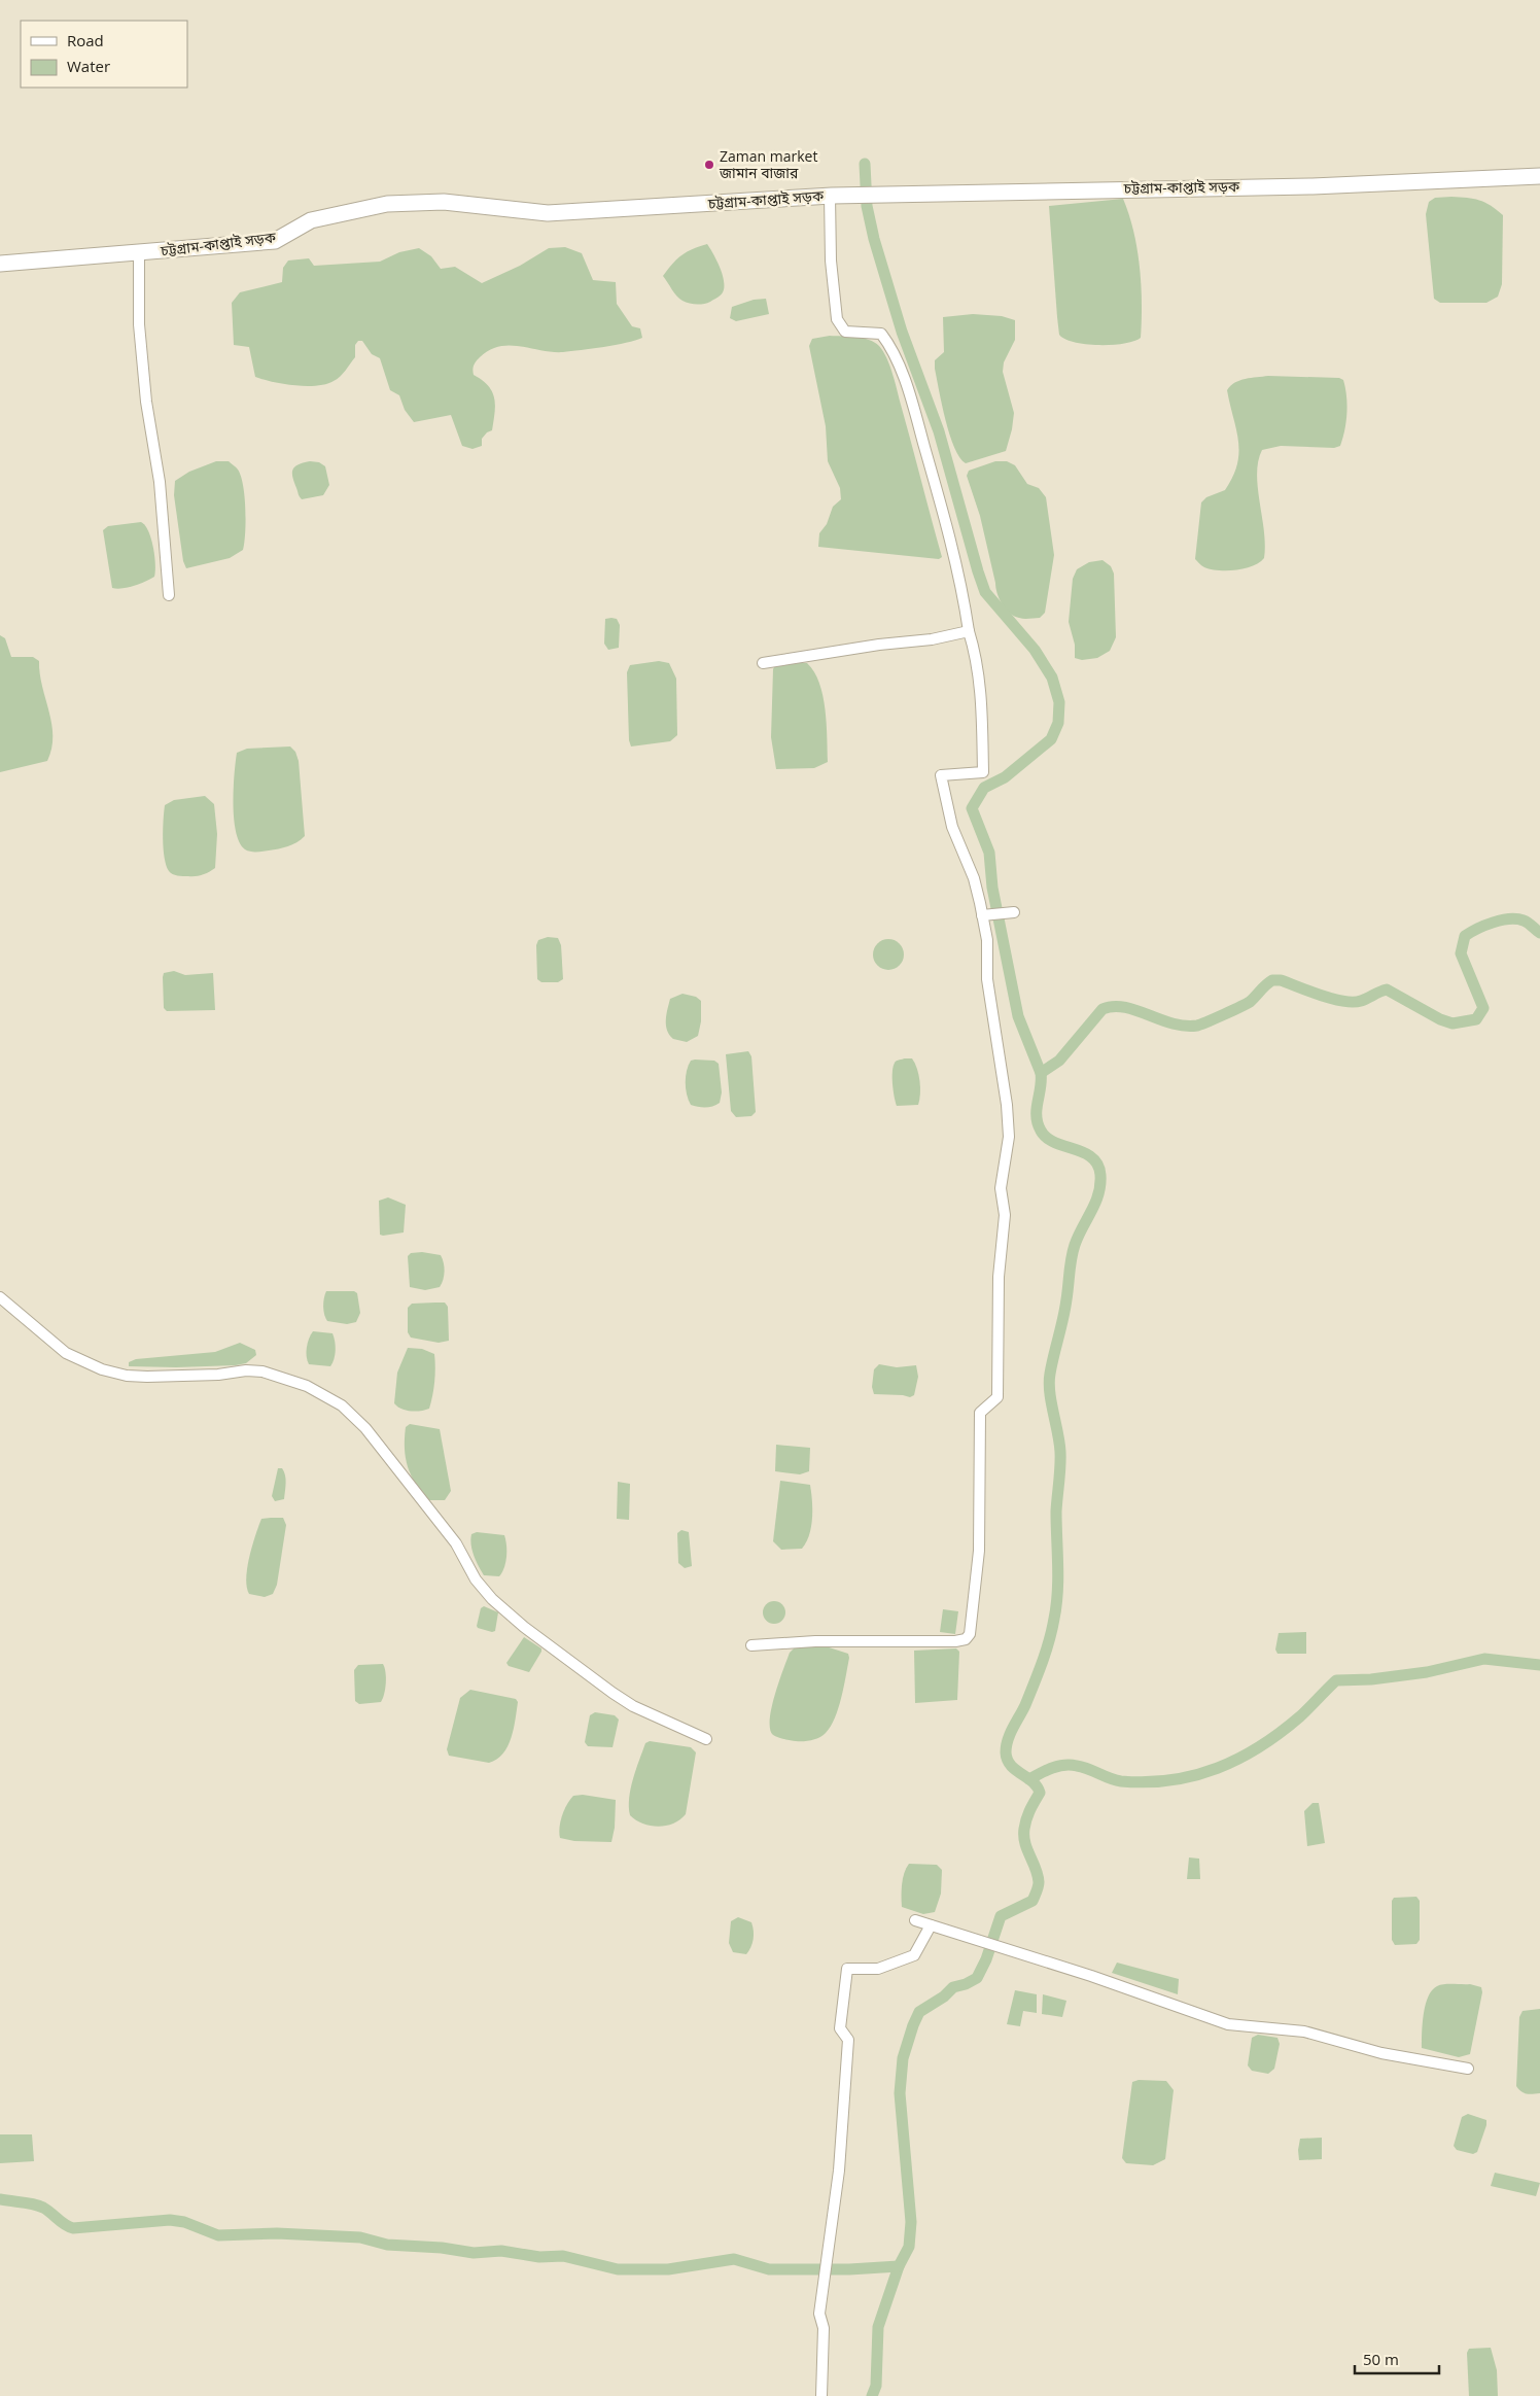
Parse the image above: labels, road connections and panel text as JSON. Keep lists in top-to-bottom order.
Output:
{
  "streets": {
    "main road": ["চট্টগ্রাম-কাপ্তাই সড়ক"]
  },
  "places": ["Zaman market জামান বাজার"],
  "legend": ["Road", "Water"],
  "scale_bar": "50 m"
}
